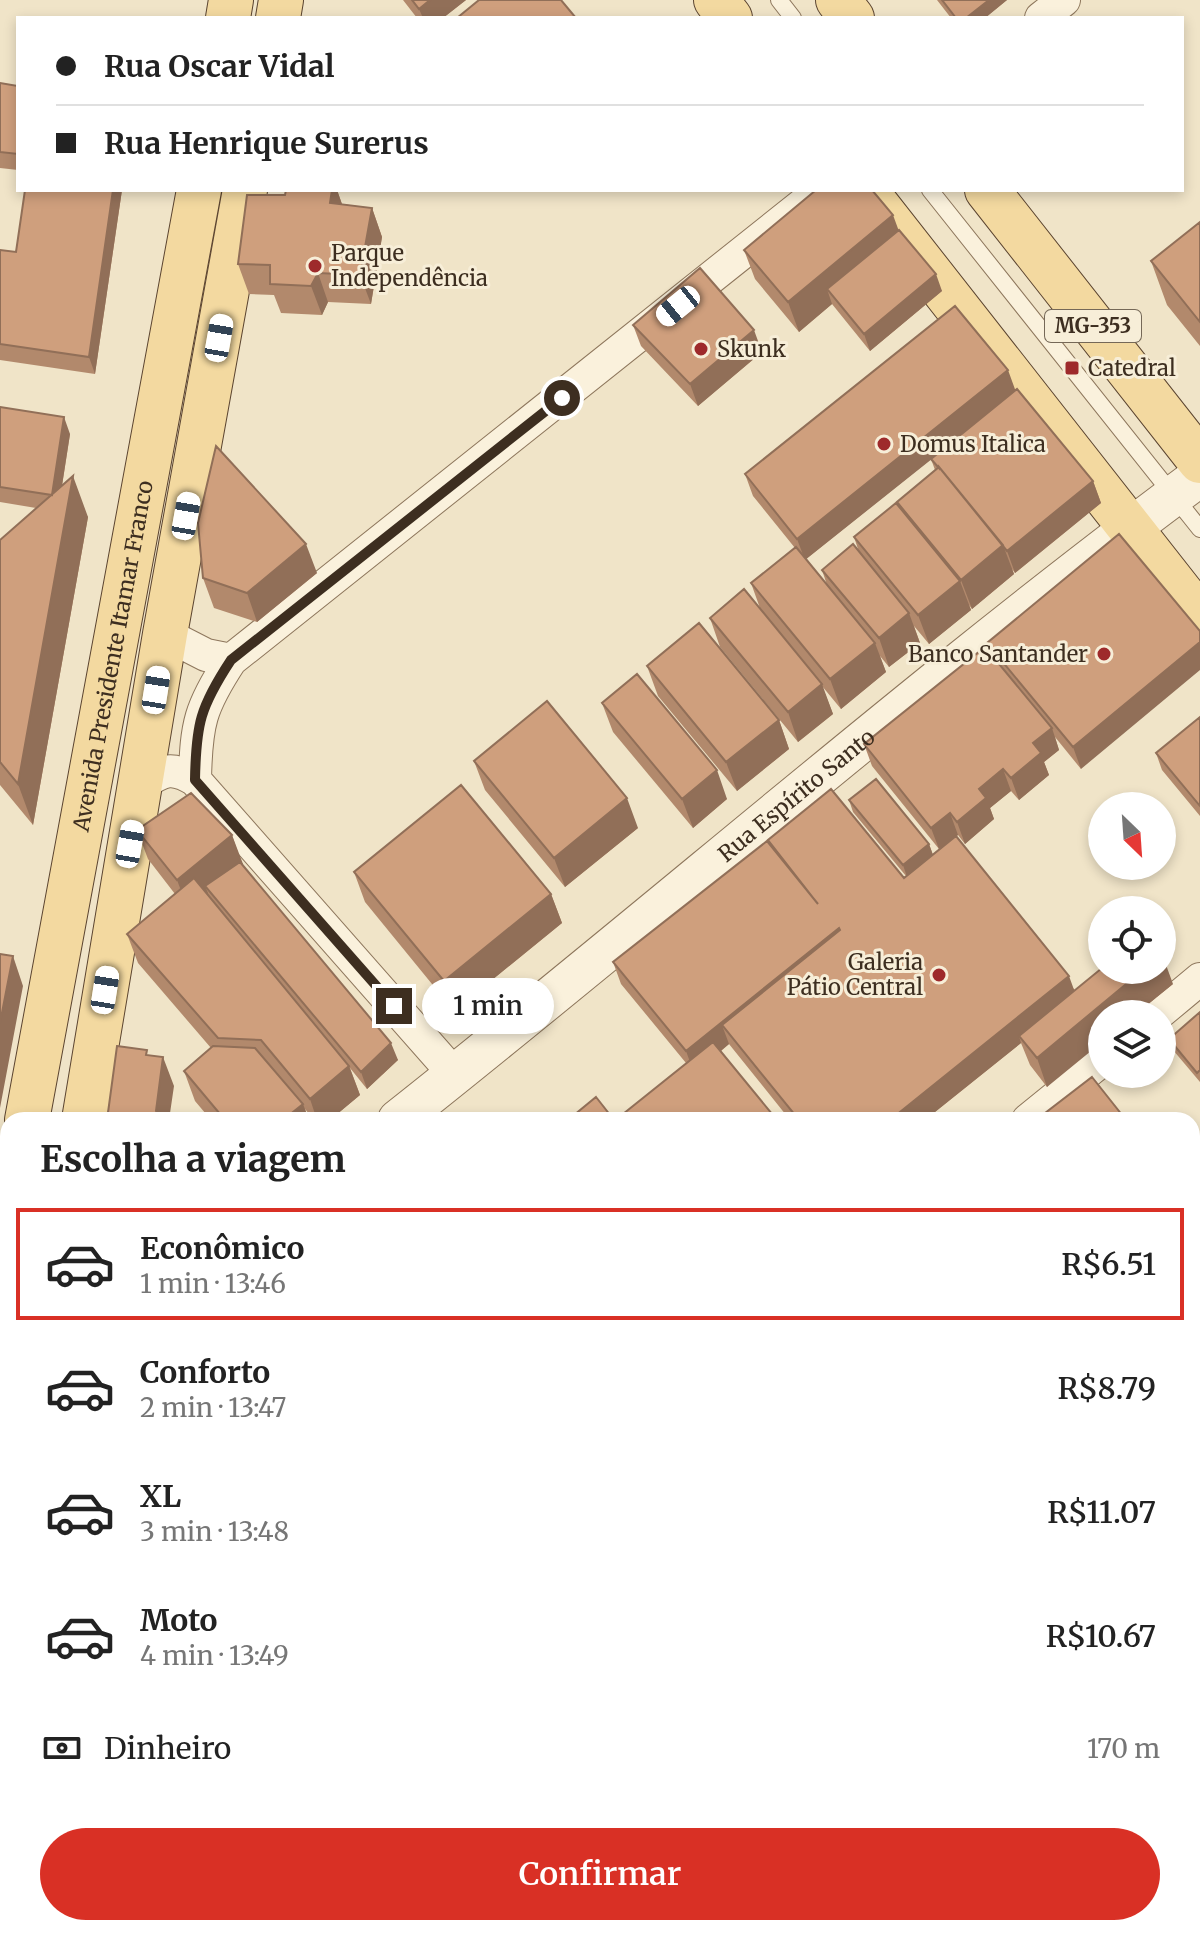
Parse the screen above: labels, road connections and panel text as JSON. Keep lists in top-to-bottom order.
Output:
{
  "streets": {
    "main road": ["MG-353", "Avenida Presidente Itamar Franco"],
    "street": ["Rua Espírito Santo"]
  },
  "places": {
    "other": [
      "Parque Independência",
      "Skunk",
      "Domus Italica",
      "Banco Santander",
      "Galeria Pátio Central"
    ],
    "transit": ["Catedral"]
  },
  "north": "bottom right",
  "page": {
    "banner": ["Rua Oscar Vidal", "Rua Henrique Surerus"],
    "bubble": "1 min",
    "heading": "Escolha a viagem",
    "list": [
      {
        "name": "Econômico",
        "note": "1 min · 13:46",
        "value": "R$6.51"
      },
      {
        "name": "Conforto",
        "note": "2 min · 13:47",
        "value": "R$8.79"
      },
      {
        "name": "XL",
        "note": "3 min · 13:48",
        "value": "R$11.07"
      },
      {
        "name": "Moto",
        "note": "4 min · 13:49",
        "value": "R$10.67"
      }
    ],
    "pay": ["Dinheiro", "170 m"],
    "buttons": "Confirmar"
  }
}
